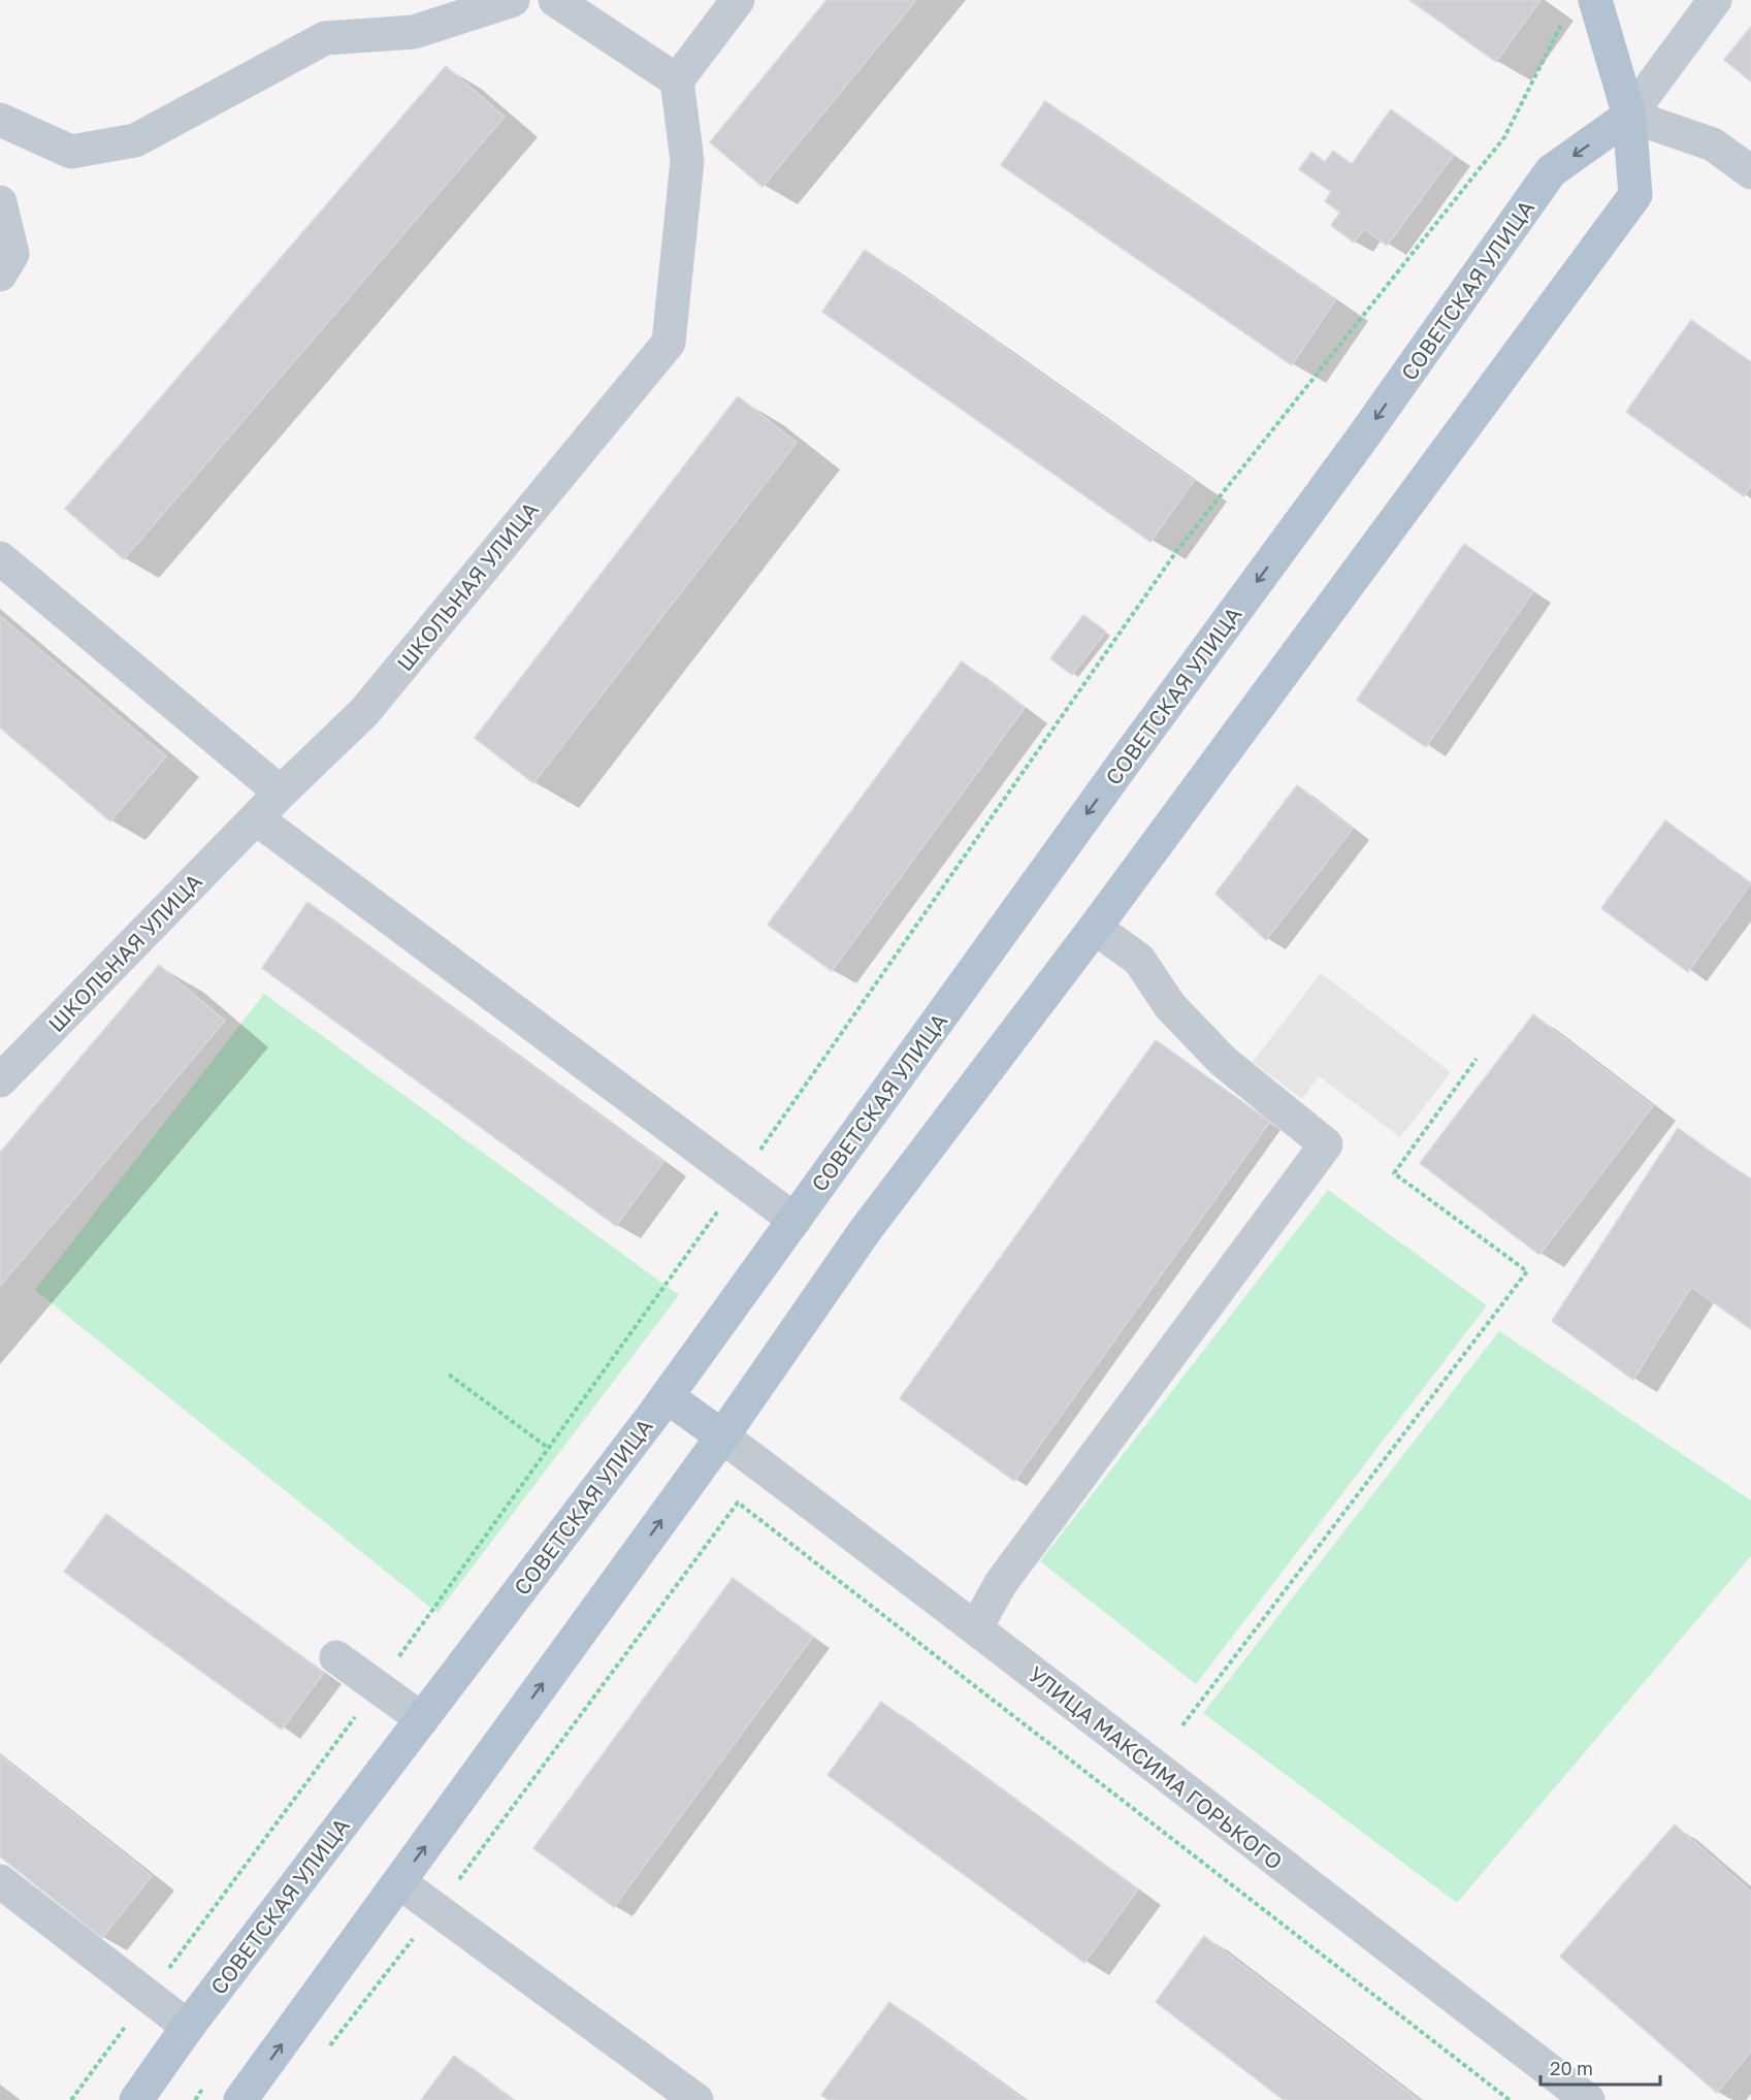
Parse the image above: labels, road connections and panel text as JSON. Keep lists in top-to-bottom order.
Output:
{
  "streets": {
    "main road": ["СОВЕТСКАЯ УЛИЦА"],
    "street": ["ШКОЛЬНАЯ УЛИЦА", "УЛИЦА МАКСИМА ГОРЬКОГО"]
  },
  "one_way": ["СОВЕТСКАЯ УЛИЦА"],
  "scale_bar": "20 m"
}
